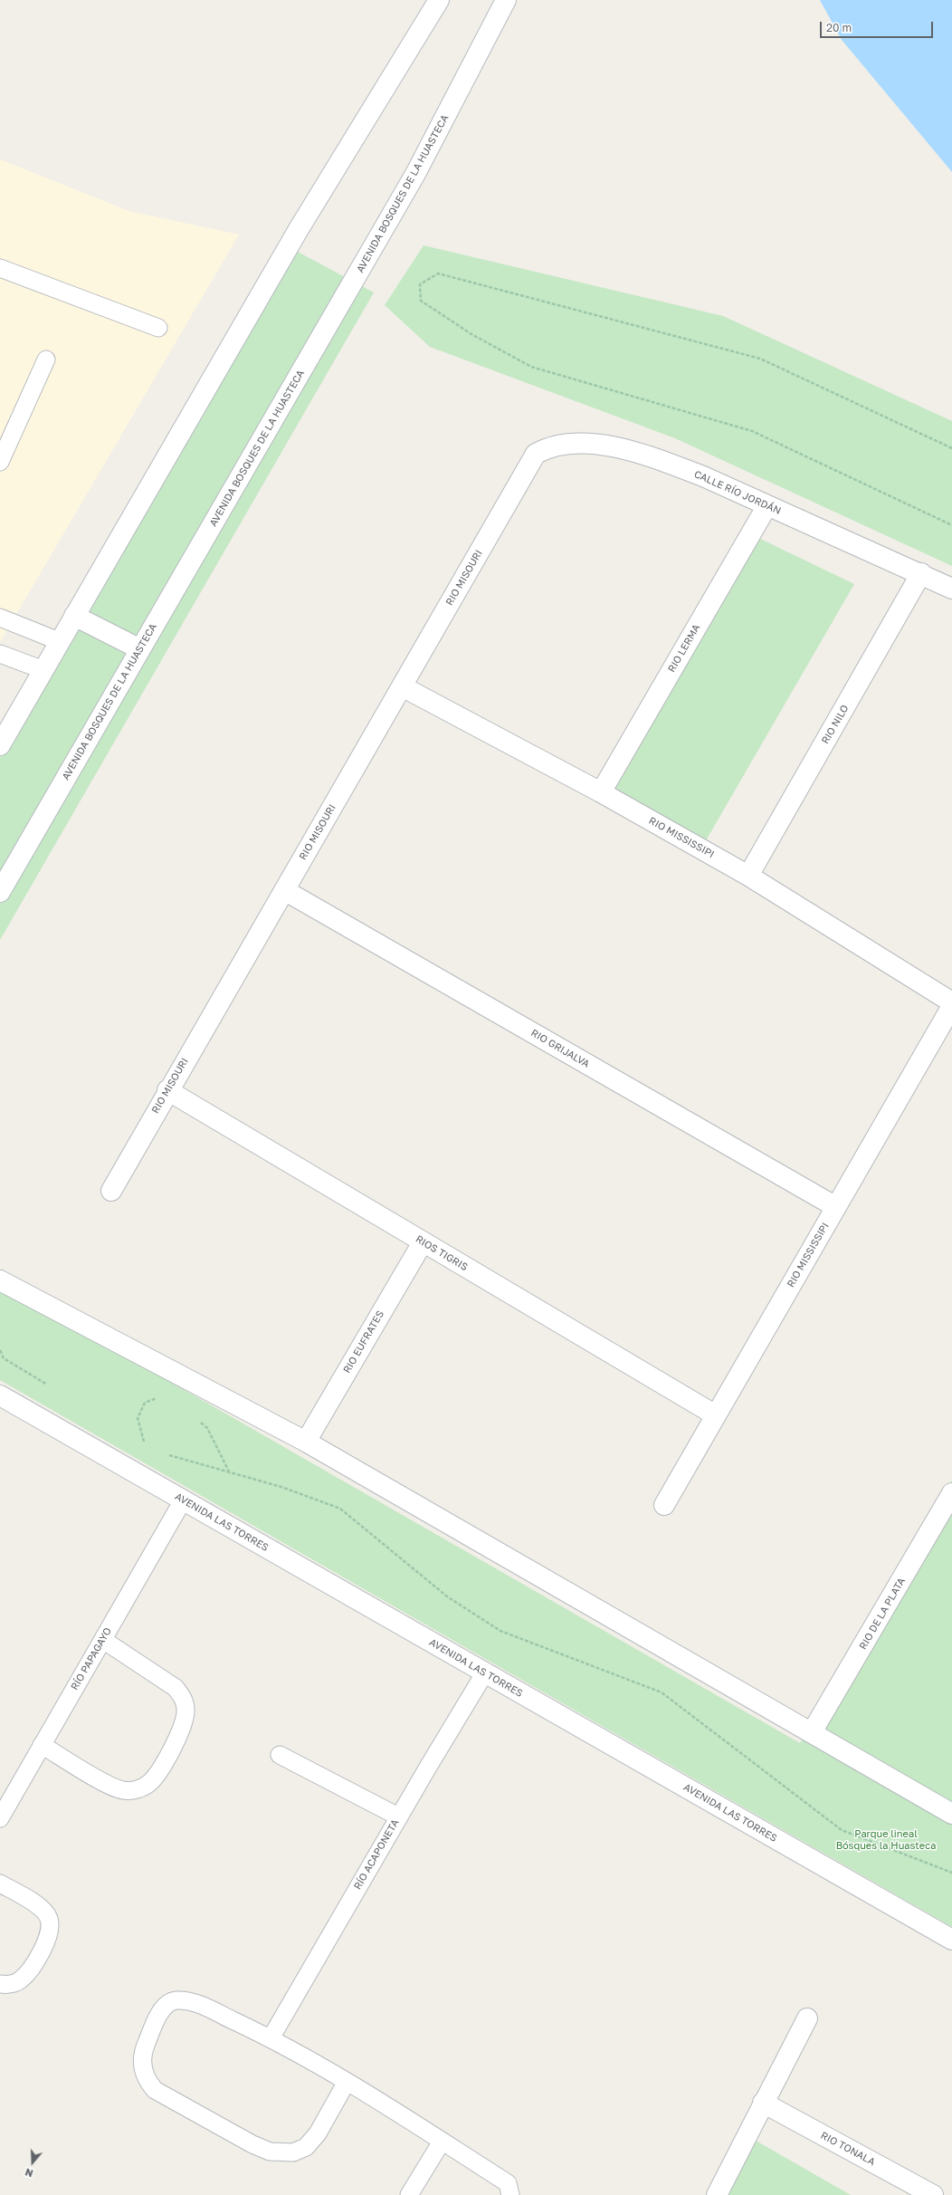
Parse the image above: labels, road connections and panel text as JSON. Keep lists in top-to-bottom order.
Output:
{
  "streets": {
    "street": [
      "AVENIDA BOSQUES DE LA HUASTECA",
      "CALLE RÍO JORDÁN",
      "RIO MISOURI",
      "RIO LERMA",
      "RIO NILO",
      "RIO MISSISSIPI",
      "RIO GRIJALVA",
      "RIOS TIGRIS",
      "RIO EUFRATES",
      "AVENIDA LAS TORRES",
      "RIO DE LA PLATA",
      "RIO TONALA"
    ],
    "lane": ["RÍO PAPAGAYO", "RÍO ACAPONETA"]
  },
  "crossings": [
    ["CALLE RÍO JORDÁN", "RIO MISOURI"],
    ["CALLE RÍO JORDÁN", "RIO LERMA"],
    ["CALLE RÍO JORDÁN", "RIO NILO"],
    ["RIO MISOURI", "RIO MISSISSIPI"],
    ["RIO MISOURI", "RIO GRIJALVA"],
    ["RIO MISOURI", "RIOS TIGRIS"],
    ["RIO LERMA", "RIO MISSISSIPI"],
    ["RIO NILO", "RIO MISSISSIPI"],
    ["RIO MISSISSIPI", "RIO GRIJALVA"],
    ["RIO MISSISSIPI", "RIOS TIGRIS"],
    ["RIOS TIGRIS", "RIO EUFRATES"],
    ["AVENIDA LAS TORRES", "RÍO PAPAGAYO"],
    ["AVENIDA LAS TORRES", "RÍO ACAPONETA"]
  ],
  "parks": ["Parque lineal Bósques la Huasteca"],
  "scale_bar": "20 m",
  "north": "bottom"
}
